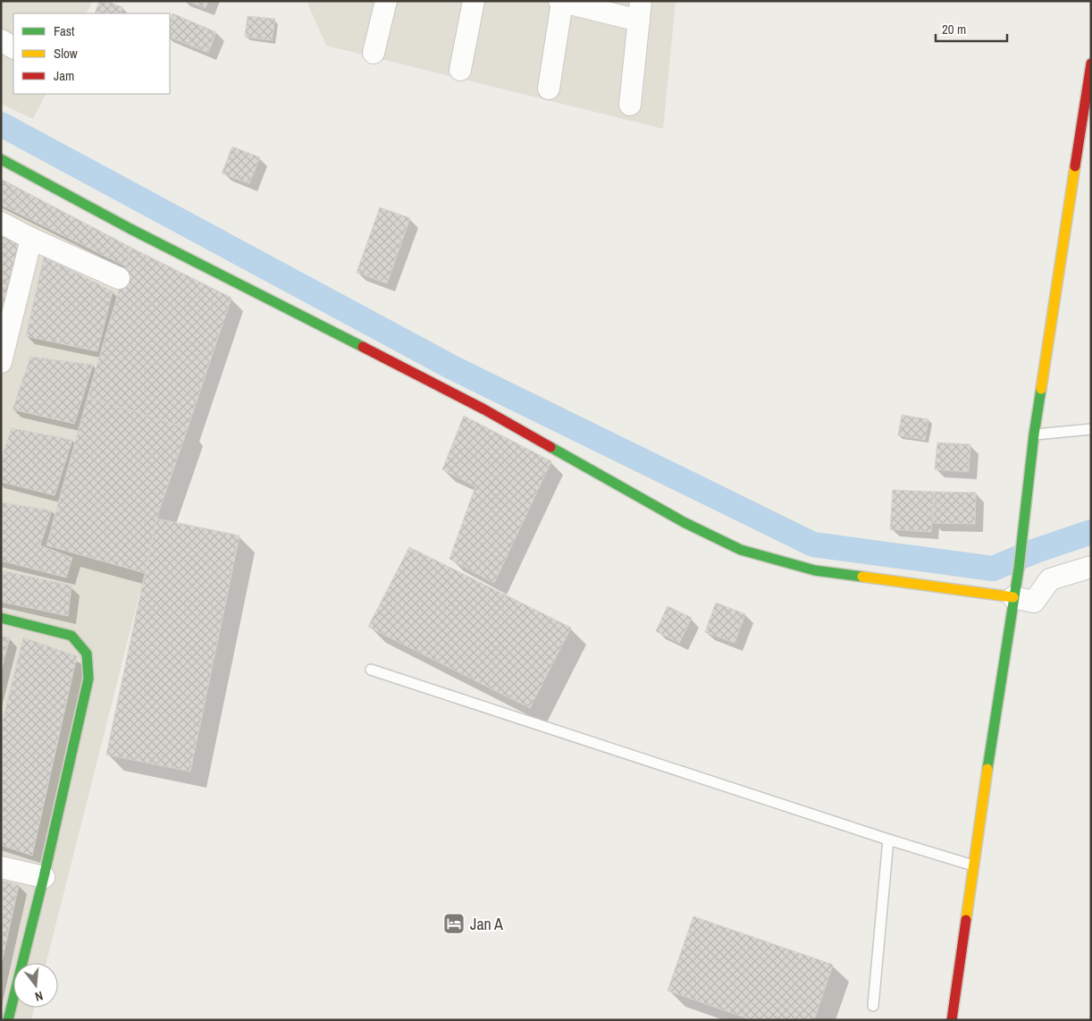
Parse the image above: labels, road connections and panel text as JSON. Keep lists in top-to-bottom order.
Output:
{
  "places": {
    "hotel": ["Jan A"]
  },
  "legend": ["Fast", "Slow", "Jam"],
  "scale_bar": "20 m",
  "north": "bottom"
}
